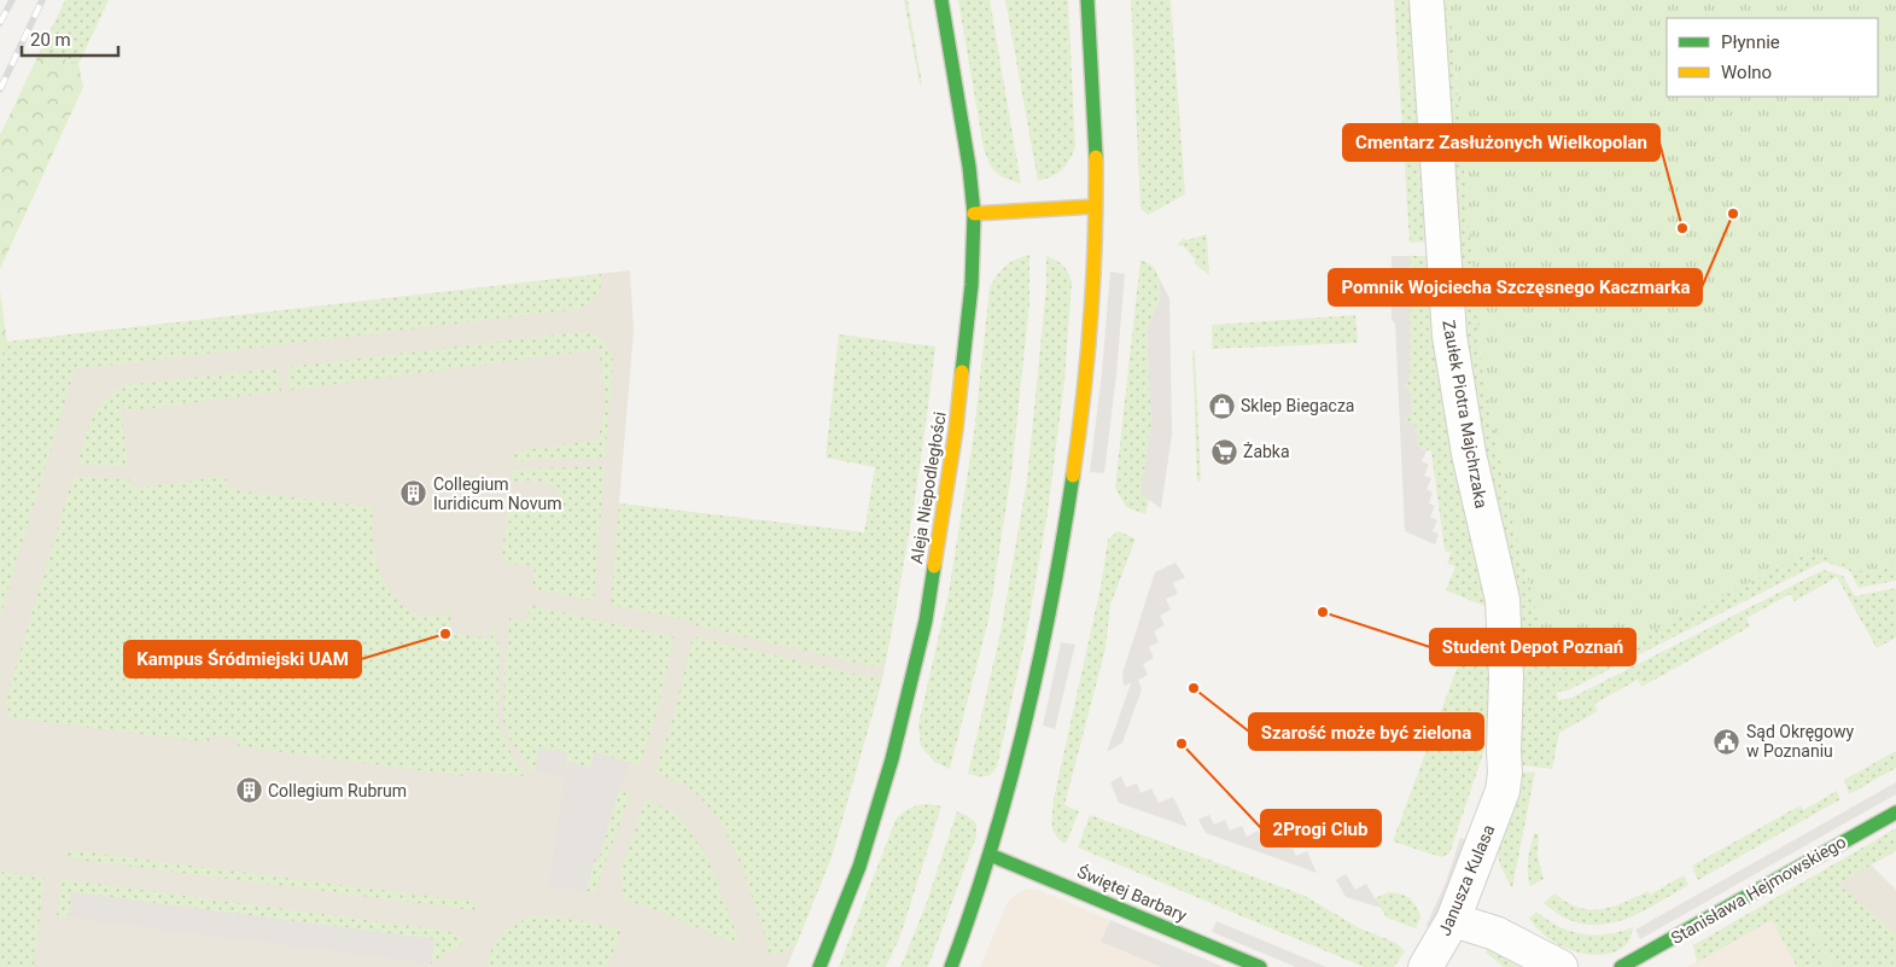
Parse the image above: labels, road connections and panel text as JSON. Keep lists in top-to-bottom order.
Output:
{
  "streets": {
    "street": [
      "Zaułek Piotra Majchrzaka",
      "Aleja Niepodległości",
      "Janusza Kulasa",
      "Stanisława Hejmowskiego",
      "Świętej Barbary"
    ]
  },
  "crossings": [
    ["Zaułek Piotra Majchrzaka", "Janusza Kulasa"]
  ],
  "places": {
    "other": [
      "Pomnik Wojciecha Szczęsnego Kaczmarka",
      "Cmentarz Zasłużonych Wielkopolan",
      "Student Depot Poznań",
      "Kampus Śródmiejski UAM",
      "Szarość może być zielona",
      "2Progi Club"
    ],
    "shop": ["Sklep Biegacza"],
    "supermarket": ["Żabka"],
    "building": ["Collegium Iuridicum Novum", "Collegium Rubrum"],
    "public building": ["Sąd Okręgowy w Poznaniu"]
  },
  "legend": ["Płynnie", "Wolno"],
  "scale_bar": "20 m"
}
